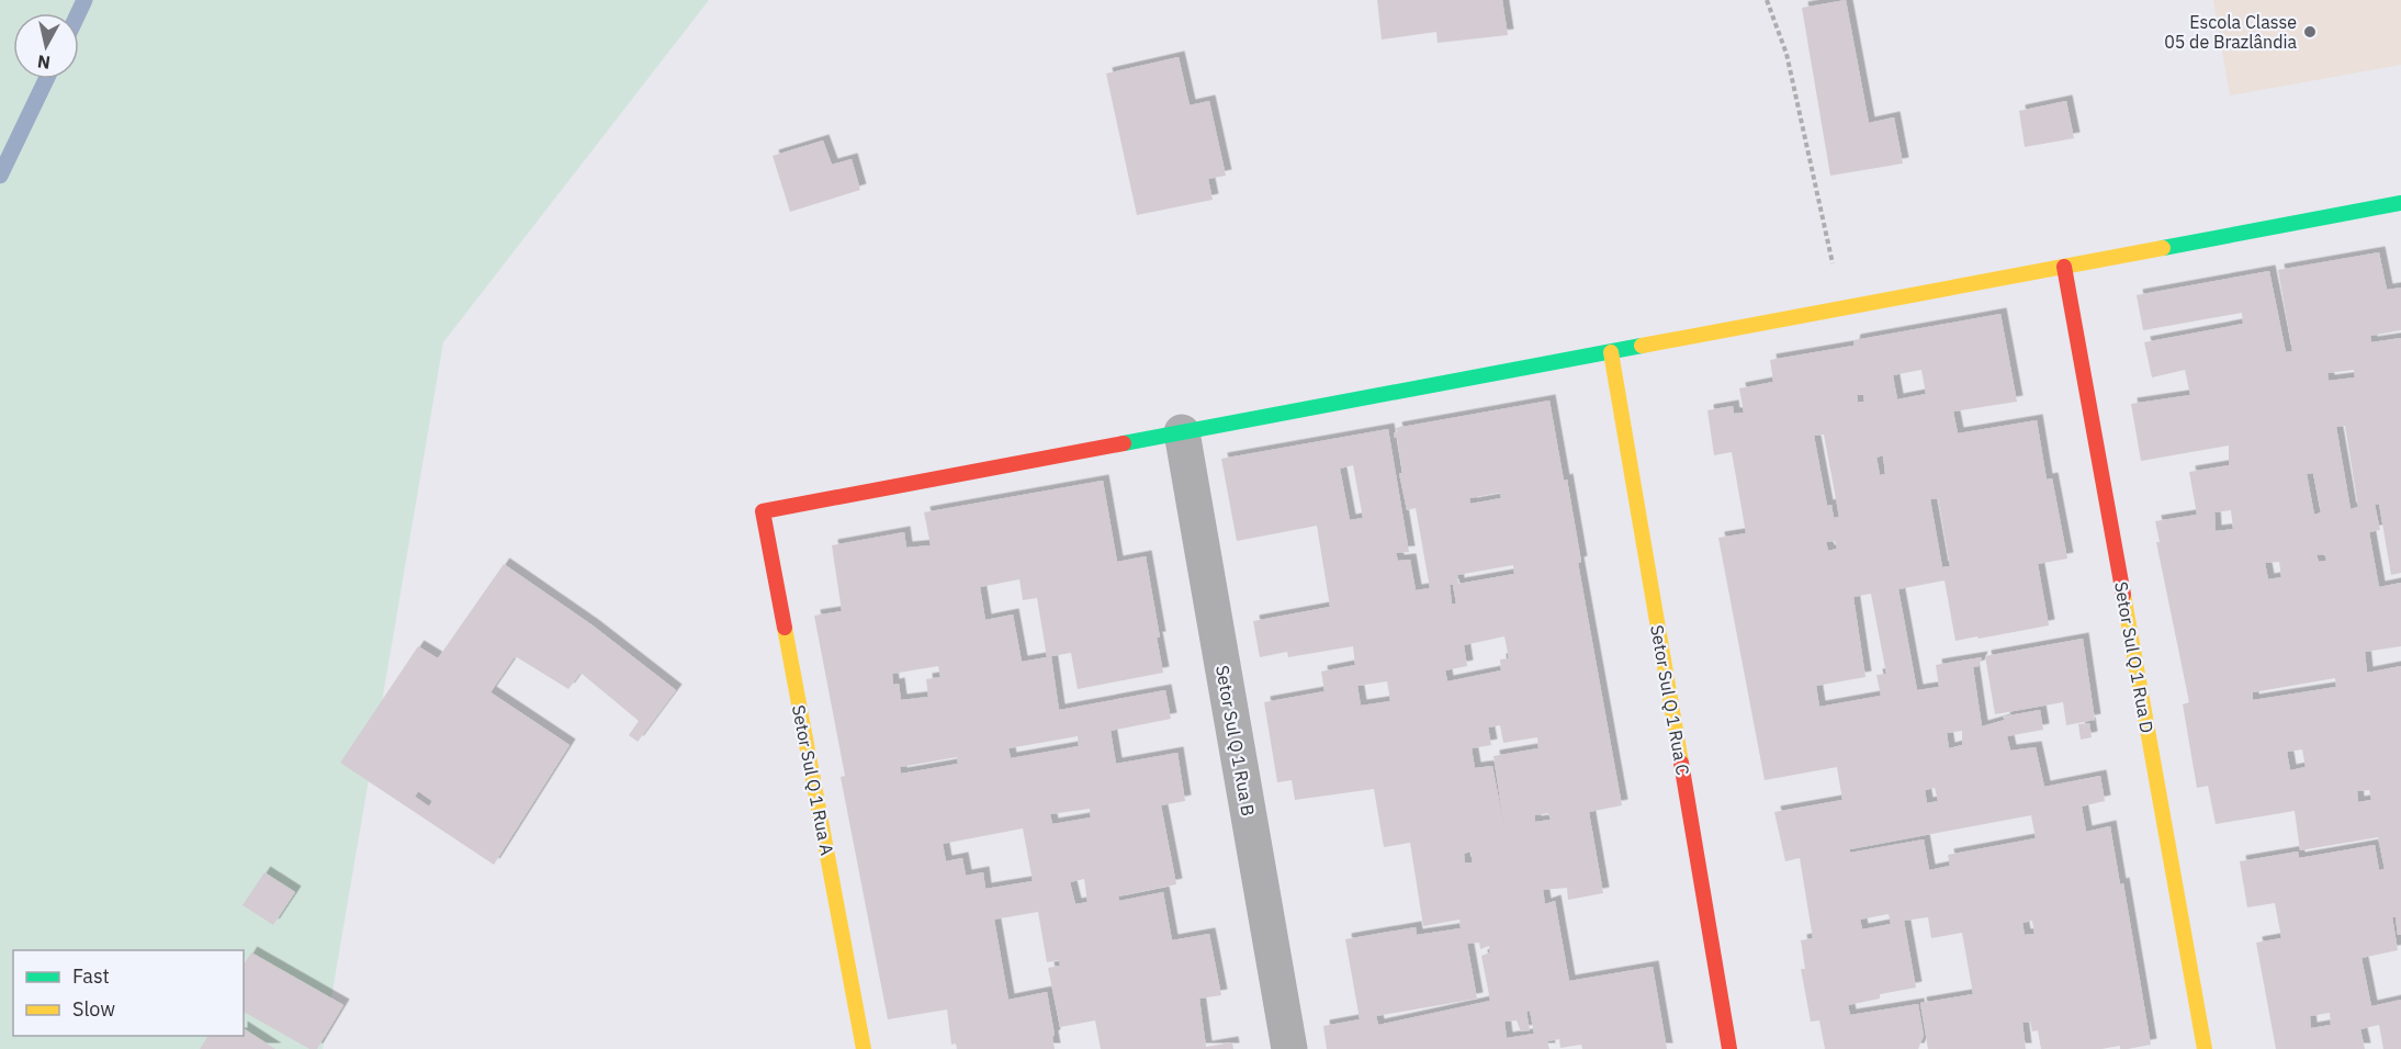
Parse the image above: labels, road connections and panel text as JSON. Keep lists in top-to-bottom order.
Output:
{
  "streets": {
    "street": [
      "Setor Sul Q 1 Rua D",
      "Setor Sul Q 1 Rua C",
      "Setor Sul Q 1 Rua B",
      "Setor Sul Q 1 Rua A"
    ]
  },
  "crossings": [
    ["Setor Sul Q 1 Rua B", "Setor Sul Q 1 Rua A"]
  ],
  "places": ["Escola Classe 05 de Brazlândia"],
  "legend": ["Fast", "Slow"],
  "north": "bottom"
}
